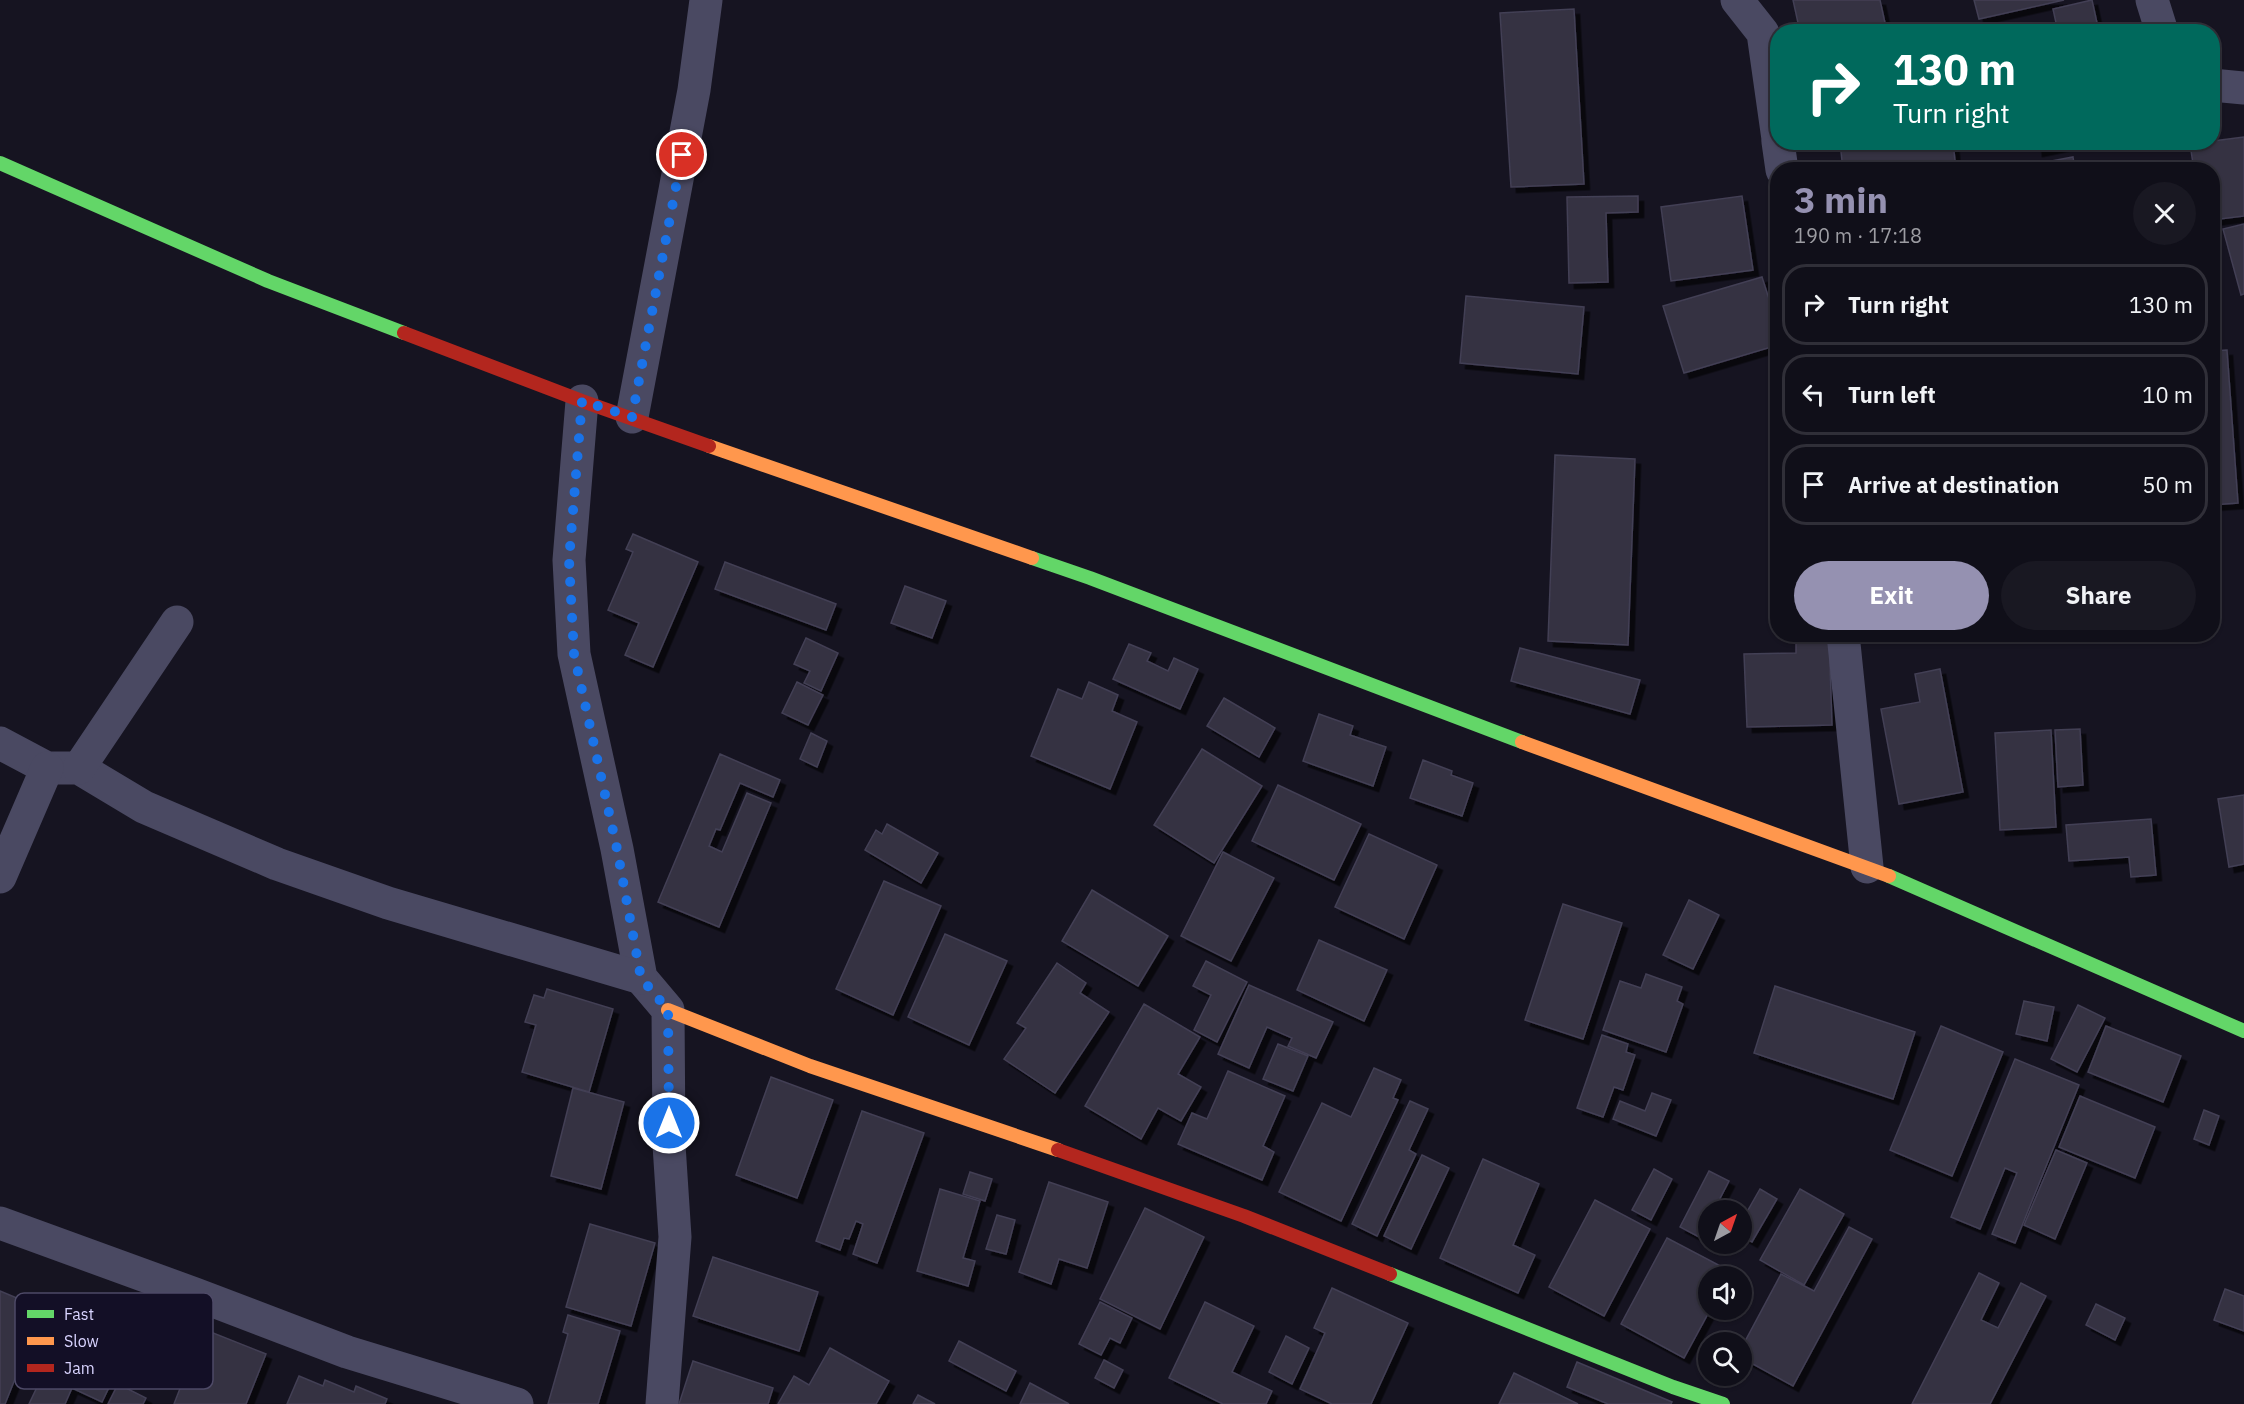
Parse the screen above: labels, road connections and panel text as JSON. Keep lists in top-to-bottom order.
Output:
{
  "legend": ["Fast", "Slow", "Jam"],
  "north": "top right",
  "page": {
    "turn": ["130 m", "Turn right"],
    "heading": ["3 min", "190 m · 17:18"],
    "list": [
      {
        "name": "Turn right",
        "value": "130 m"
      },
      {
        "name": "Turn left",
        "value": "10 m"
      },
      {
        "name": "Arrive at destination",
        "value": "50 m"
      }
    ],
    "buttons": ["Exit", "Share"]
  }
}
